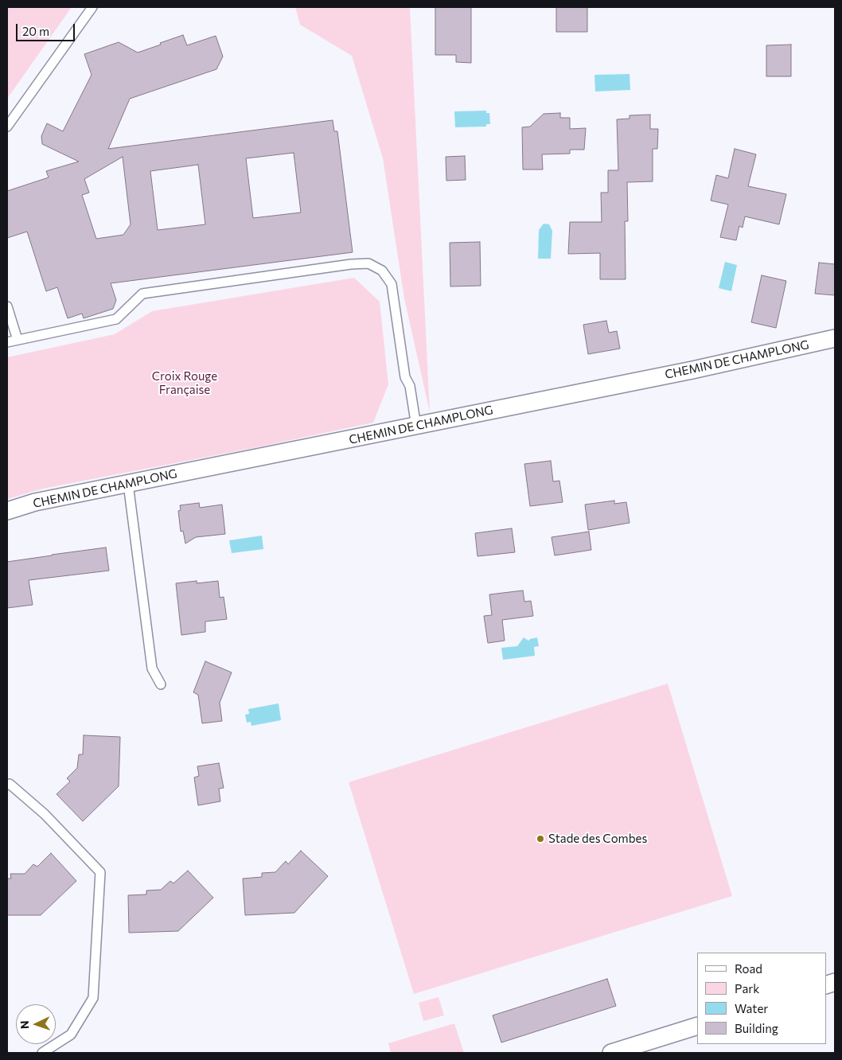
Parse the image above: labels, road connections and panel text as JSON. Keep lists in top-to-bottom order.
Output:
{
  "streets": {
    "street": ["CHEMIN DE CHAMPLONG"]
  },
  "parks": ["Croix Rouge Française"],
  "places": ["Stade des Combes"],
  "legend": [
    "Road",
    "Park",
    "Water",
    "Building"
  ],
  "scale_bar": "20 m",
  "north": "left"
}
